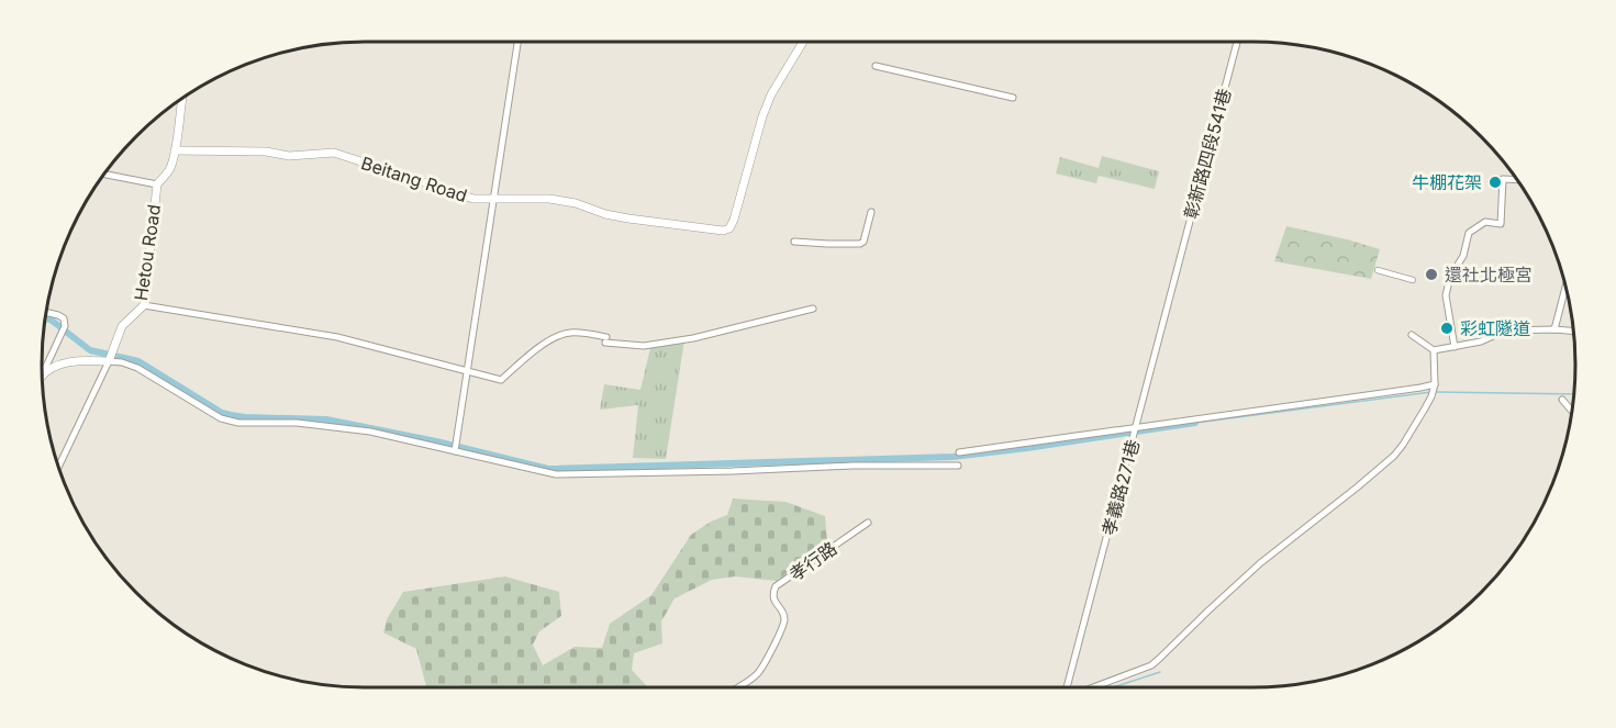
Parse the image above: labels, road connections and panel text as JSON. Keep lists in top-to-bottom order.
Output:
{
  "streets": {
    "street": [
      "彰新路四段541巷",
      "Beitang Road",
      "Hetou Road",
      "孝義路271巷",
      "孝行路"
    ]
  },
  "crossings": [
    ["彰新路四段541巷", "孝義路271巷"],
    ["Beitang Road", "Hetou Road"]
  ],
  "places": ["牛棚花架", "還社北極宮", "彩虹隧道"]
}
